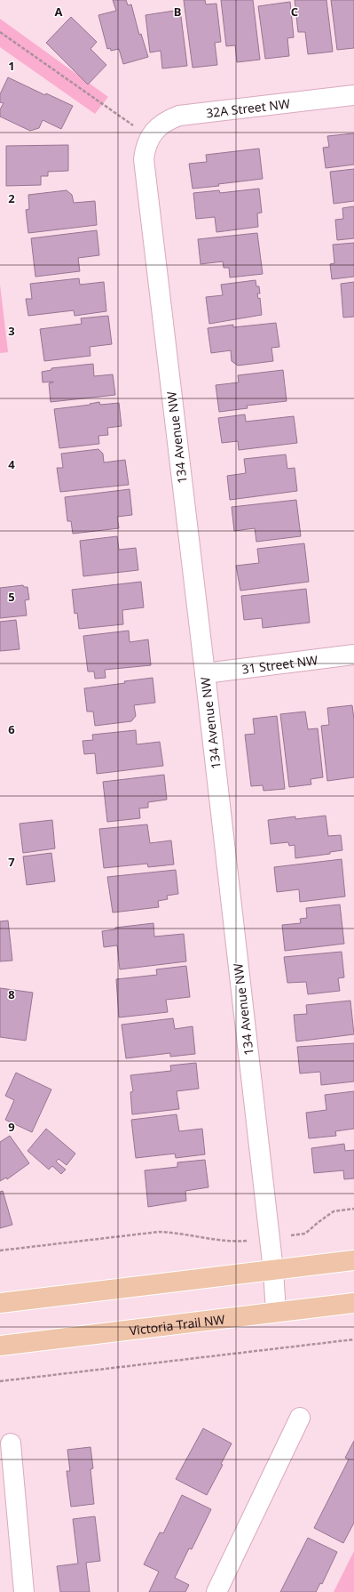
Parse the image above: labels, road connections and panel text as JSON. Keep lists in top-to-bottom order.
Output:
{
  "streets": {
    "main road": ["Victoria Trail NW"],
    "street": ["32A Street NW", "134 Avenue NW", "31 Street NW"]
  },
  "crossings": [
    ["32A Street NW", "134 Avenue NW"],
    ["134 Avenue NW", "31 Street NW"],
    ["134 Avenue NW", "Victoria Trail NW"]
  ],
  "grid": {
    "columns": ["A", "B", "C"],
    "rows": [
      "1",
      "2",
      "3",
      "4",
      "5",
      "6",
      "7",
      "8",
      "9"
    ]
  }
}
